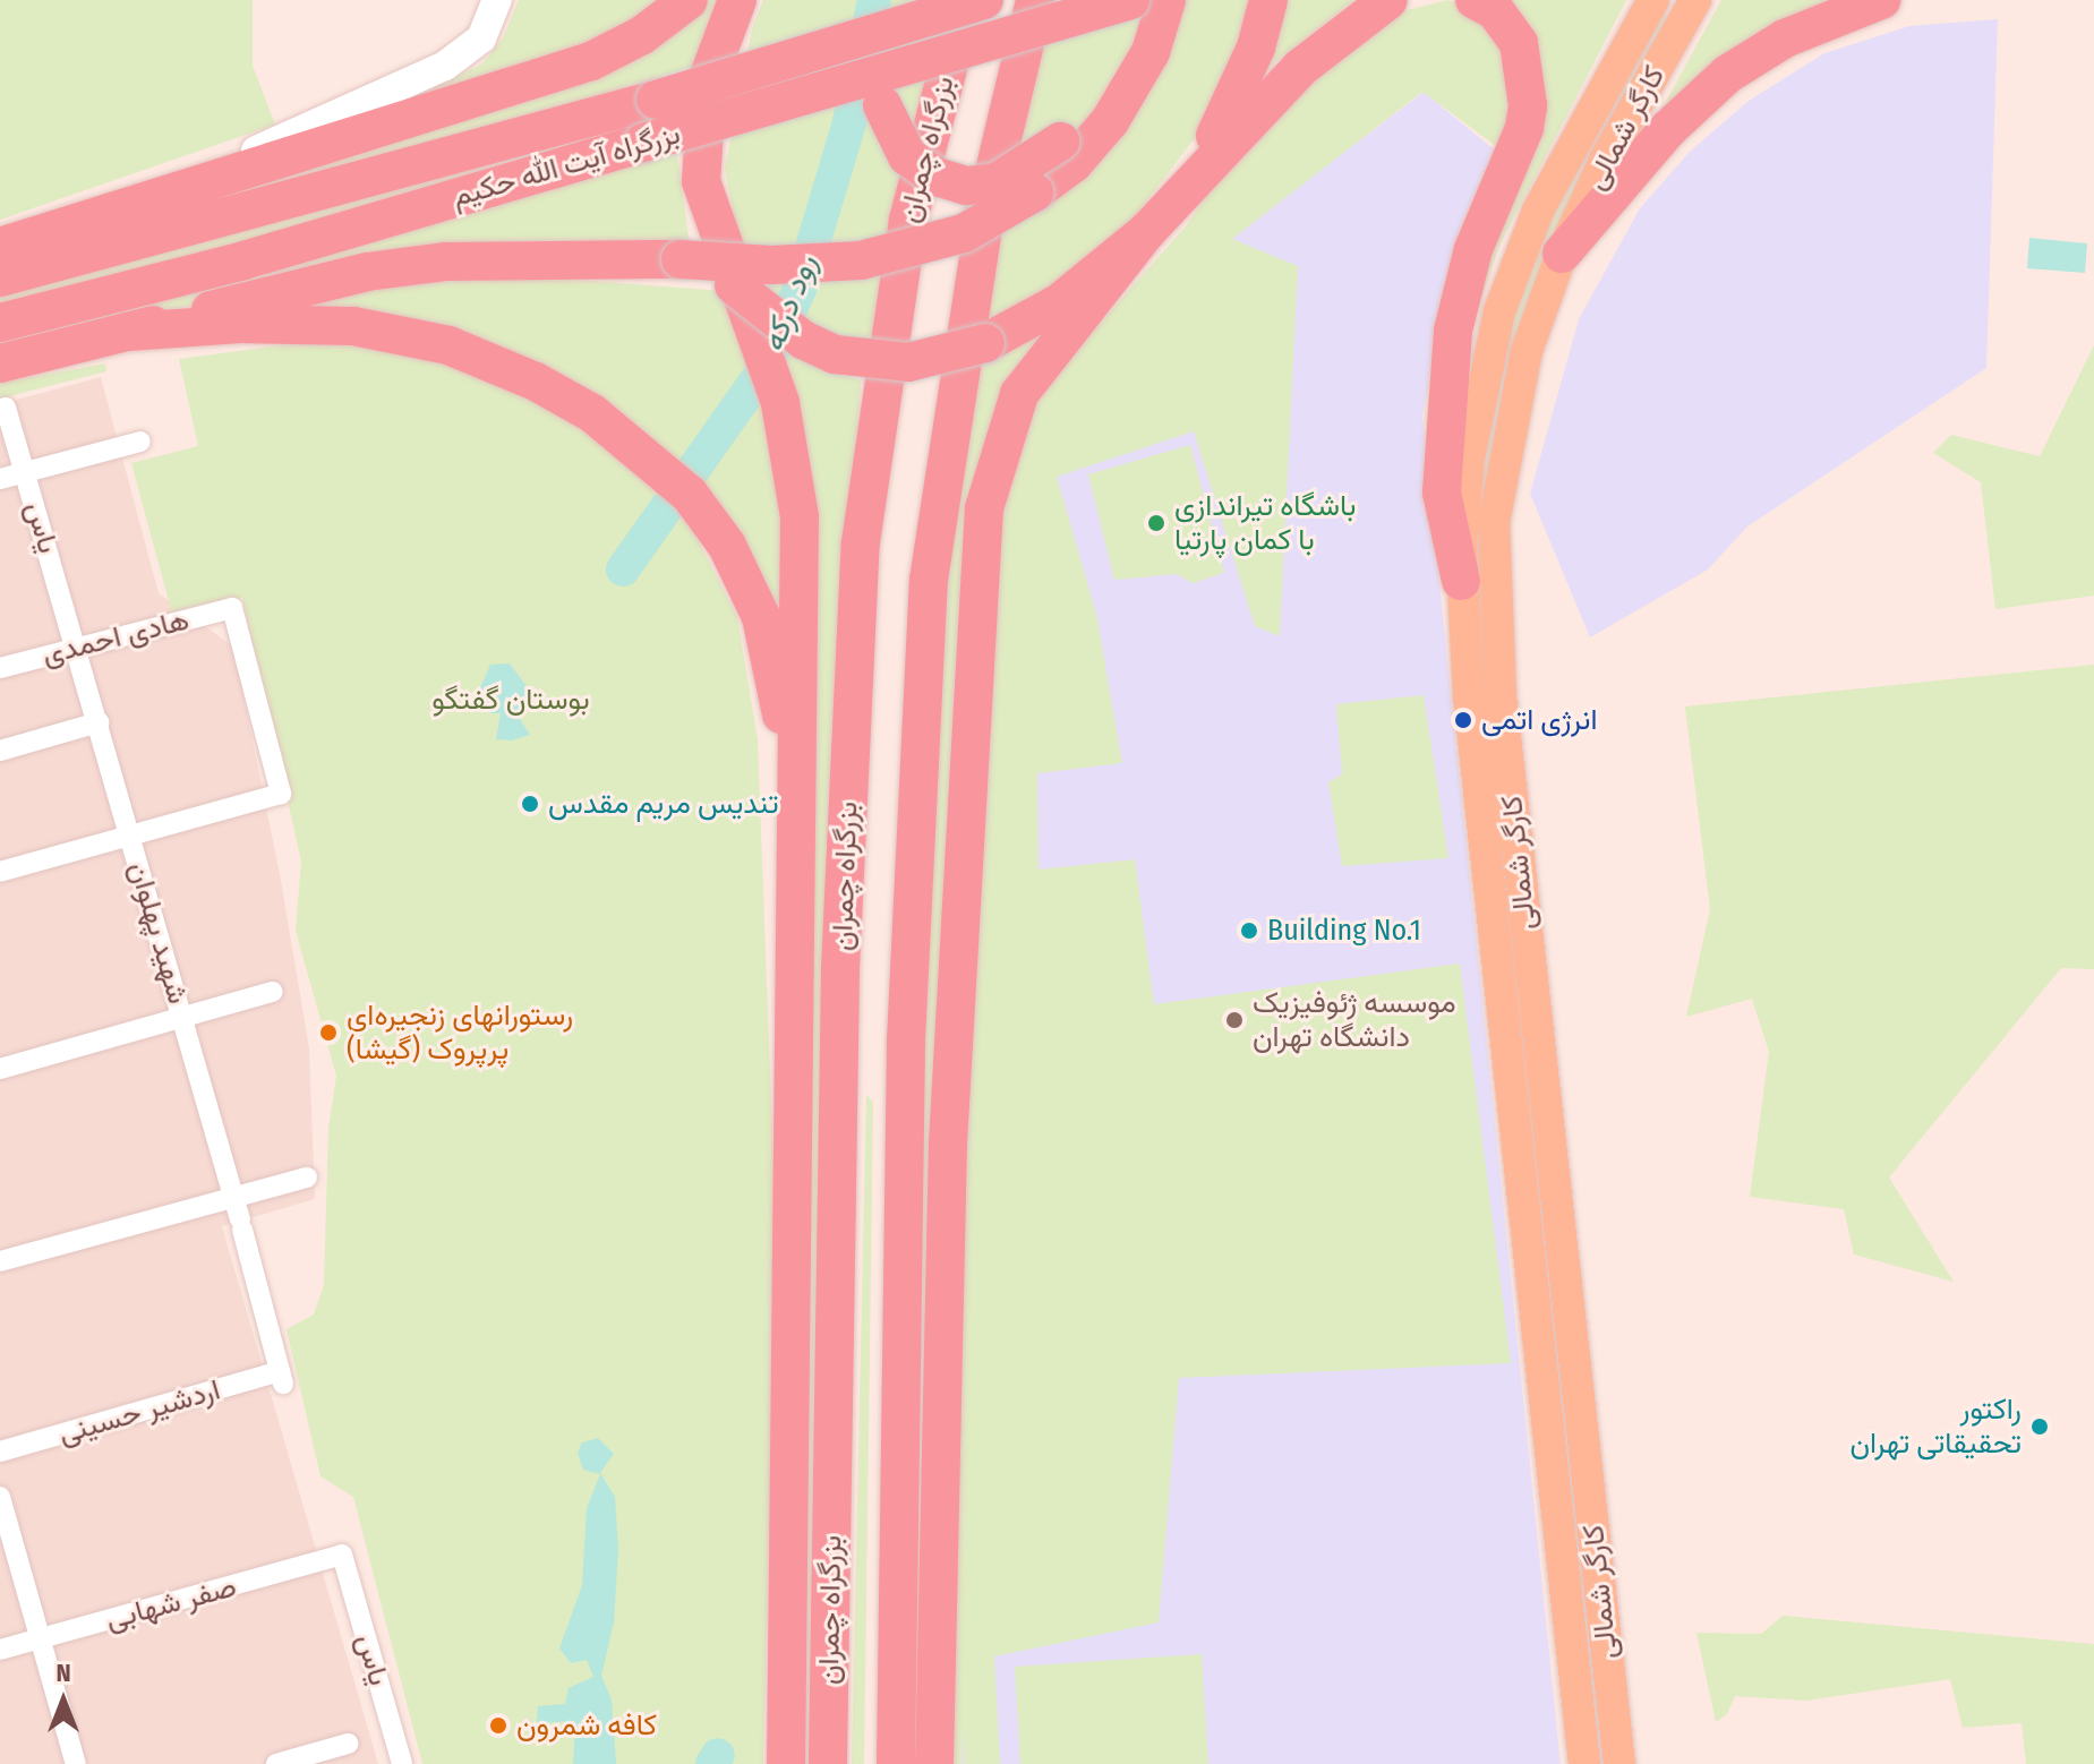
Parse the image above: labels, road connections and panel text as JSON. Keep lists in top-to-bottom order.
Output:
{
  "streets": {
    "highway": ["بزرگراه چمران", "بزرگراه آیت الله حکیم"],
    "main road": ["کارگر شمالی"],
    "street": [
      "یاس",
      "هادی احمدی",
      "شهید پهلوان",
      "اردشیر حسینی",
      "صفر شهابی"
    ]
  },
  "crossings": [
    ["یاس", "هادی احمدی"],
    ["یاس", "شهید پهلوان"],
    ["یاس", "صفر شهابی"],
    ["هادی احمدی", "شهید پهلوان"],
    ["شهید پهلوان", "اردشیر حسینی"]
  ],
  "water": ["رود درکه"],
  "parks": ["بوستان گفتگو"],
  "places": [
    "باشگاه تیراندازی با کمان پارتیا",
    "انرژی اتمی",
    "تندیس مریم مقدس",
    "Building No.1",
    "موسسه ژئوفیزیک دانشگاه تهران",
    "رستورانهای زنجیره‌ای پرپروک (گیشا)",
    "راکتور تحقیقاتی تهران",
    "کافه شمرون"
  ],
  "north": "top"
}
